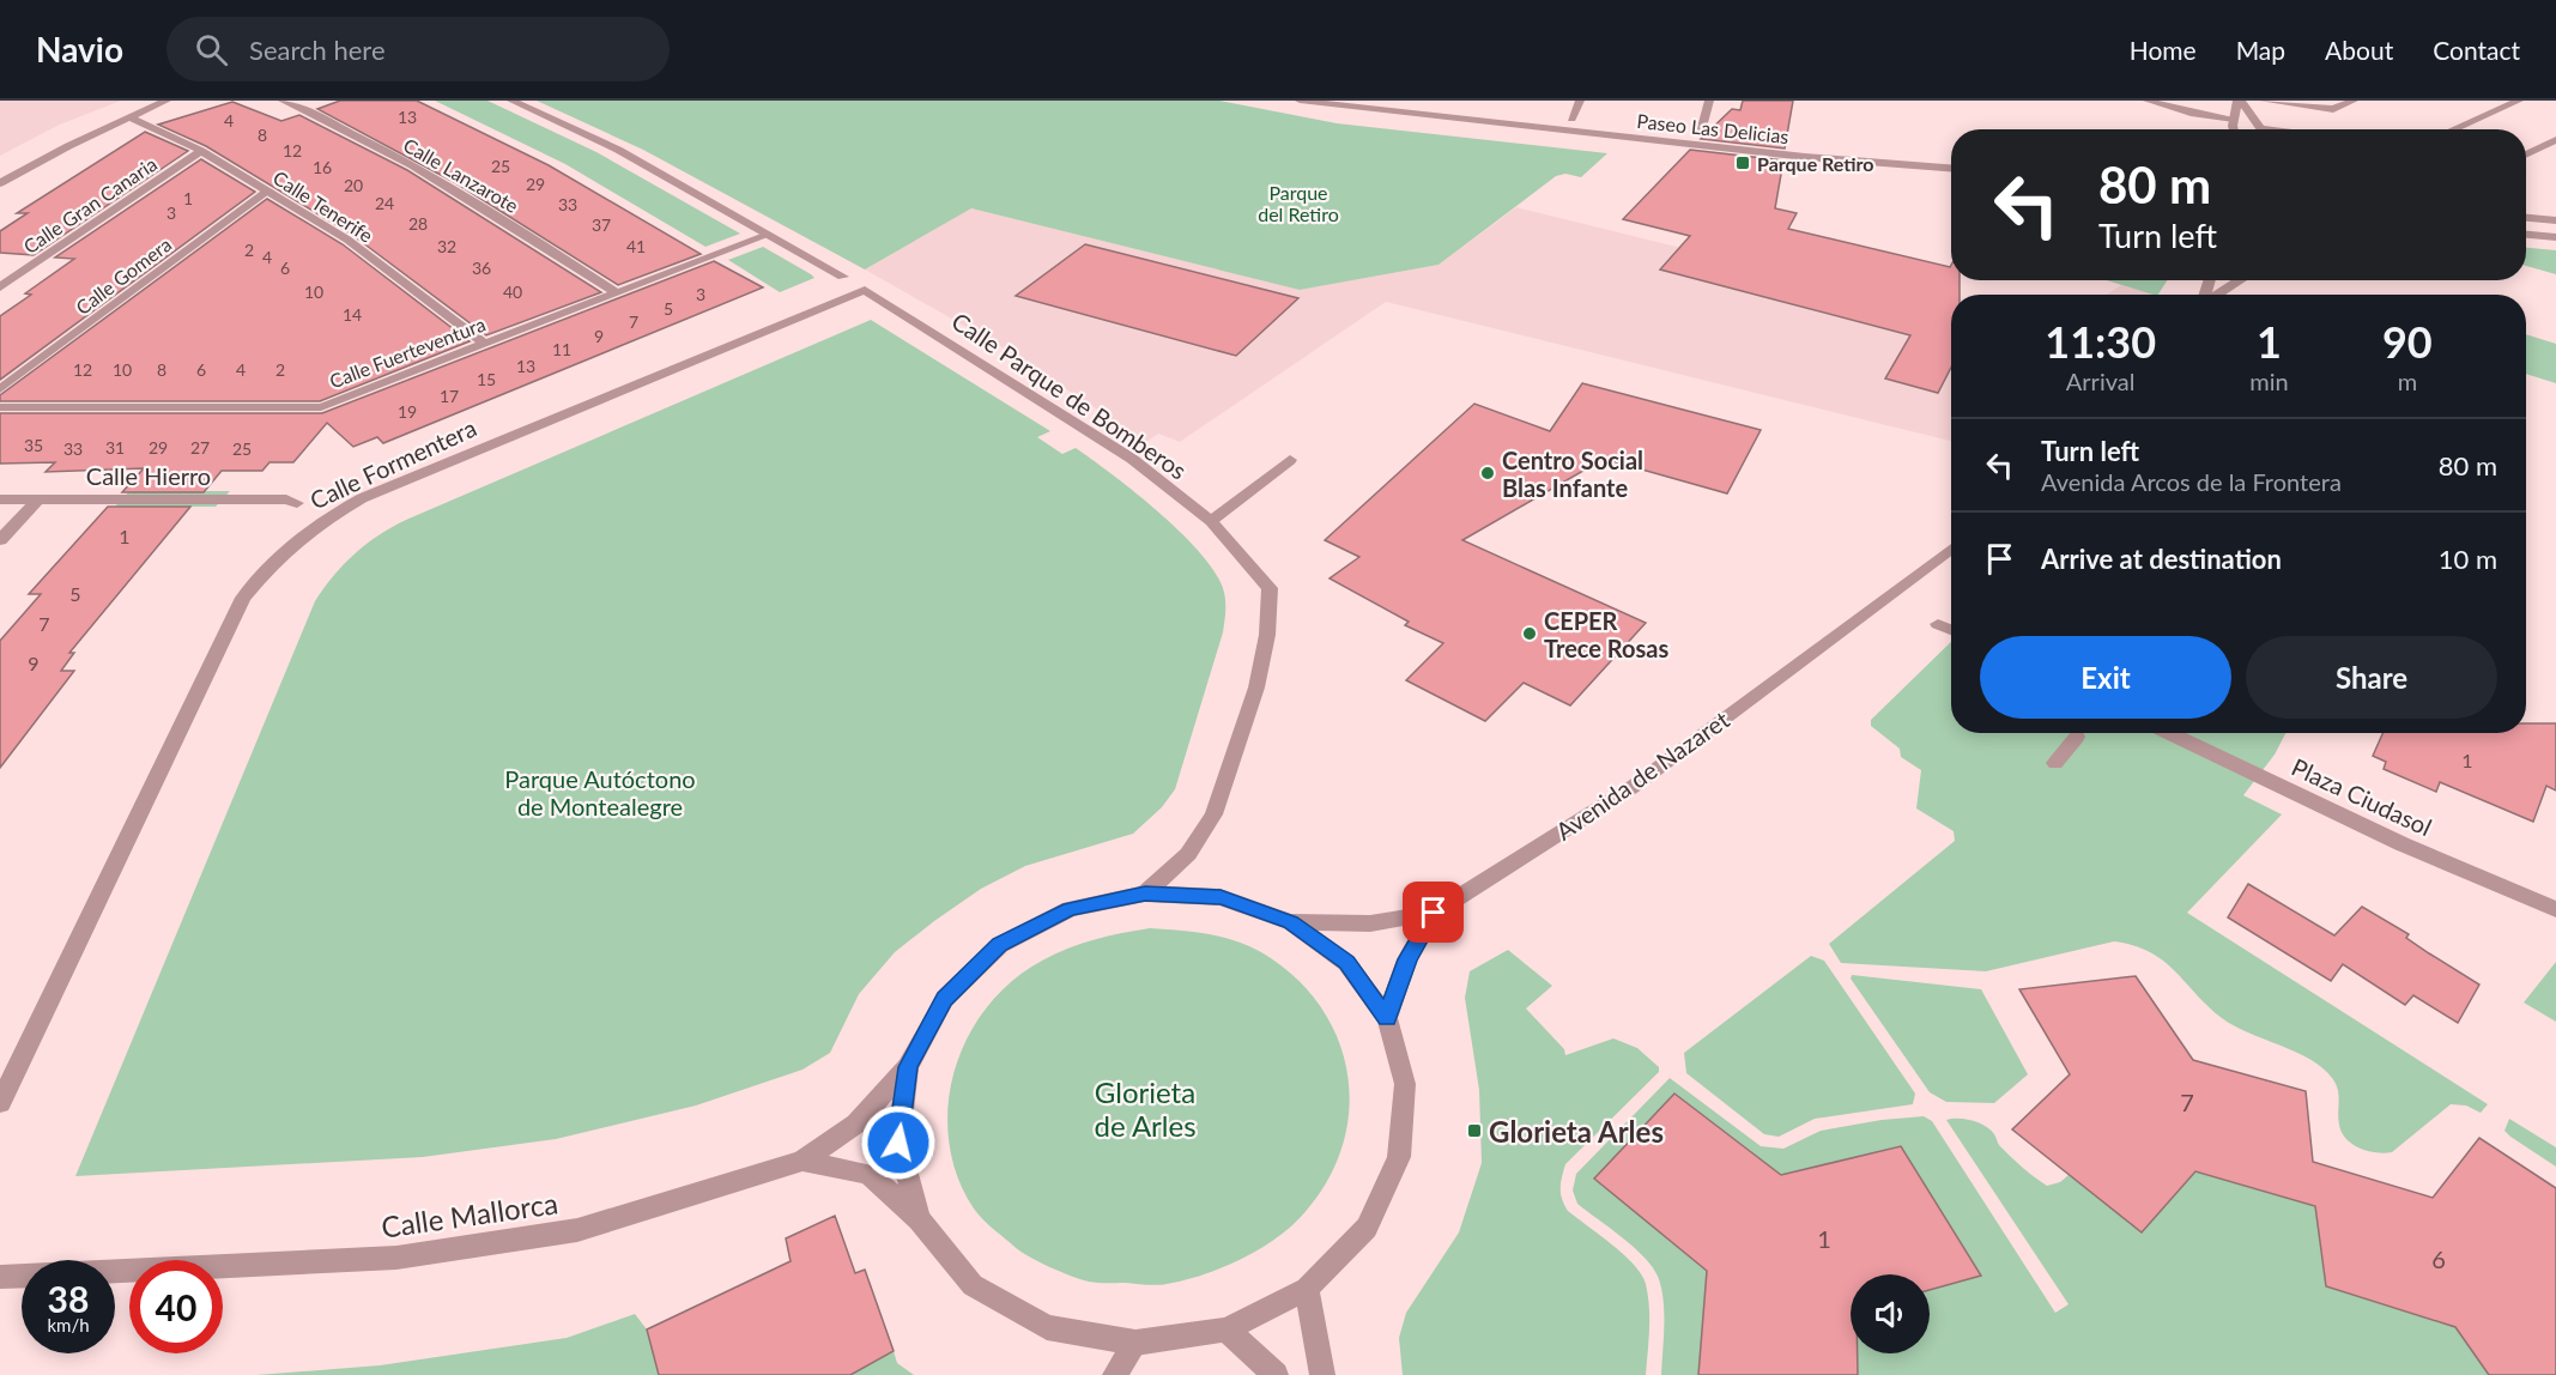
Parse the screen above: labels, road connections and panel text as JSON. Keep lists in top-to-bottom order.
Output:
{
  "streets": {
    "street": [
      "Paseo Las Delicias",
      "Calle Lanzarote",
      "Calle Gran Canaria",
      "Calle Tenerife",
      "Calle Gomera",
      "Calle Fuerteventura",
      "Calle Parque de Bomberos",
      "Calle Formentera",
      "Calle Hierro",
      "Avenida de Nazaret",
      "Plaza Ciudasol",
      "Calle Mallorca"
    ]
  },
  "crossings": [
    ["Calle Lanzarote", "Calle Fuerteventura"],
    ["Calle Gran Canaria", "Calle Tenerife"],
    ["Calle Tenerife", "Calle Gomera"],
    ["Calle Tenerife", "Calle Fuerteventura"],
    ["Calle Parque de Bomberos", "Calle Formentera"]
  ],
  "parks": ["Parque del Retiro", "Parque Autóctono de Montealegre", "Glorieta de Arles"],
  "places": {
    "transit": ["Parque Retiro", "Glorieta Arles"],
    "other": ["Centro Social Blas Infante", "CEPER Trece Rosas"]
  },
  "house_numbers": [
    "13",
    "4",
    "8",
    "12",
    "25",
    "16",
    "29",
    "20",
    "1",
    "24",
    "33",
    "3",
    "28",
    "37",
    "32",
    "41",
    "2",
    "4",
    "6",
    "36",
    "10",
    "40",
    "3",
    "5",
    "14",
    "7",
    "9",
    "11",
    "13",
    "12",
    "10",
    "8",
    "6",
    "4",
    "2",
    "15",
    "17",
    "19",
    "35",
    "31",
    "29",
    "27",
    "33",
    "25",
    "1",
    "5",
    "7",
    "9",
    "1",
    "7",
    "1",
    "6"
  ],
  "page": {
    "header": "Navio",
    "search": "Search here",
    "nav": [
      "Home",
      "Map",
      "About",
      "Contact"
    ],
    "turn": ["80 m", "Turn left"],
    "eta": [
      "11:30",
      "Arrival",
      "1",
      "min",
      "90",
      "m"
    ],
    "list": [
      {
        "name": "Turn left",
        "note": "Avenida Arcos de la Frontera",
        "value": "80 m"
      },
      {
        "name": "Arrive at destination",
        "value": "10 m"
      }
    ],
    "buttons": ["Exit", "Share"],
    "speed": "38 km/h",
    "limit": "40"
  }
}
